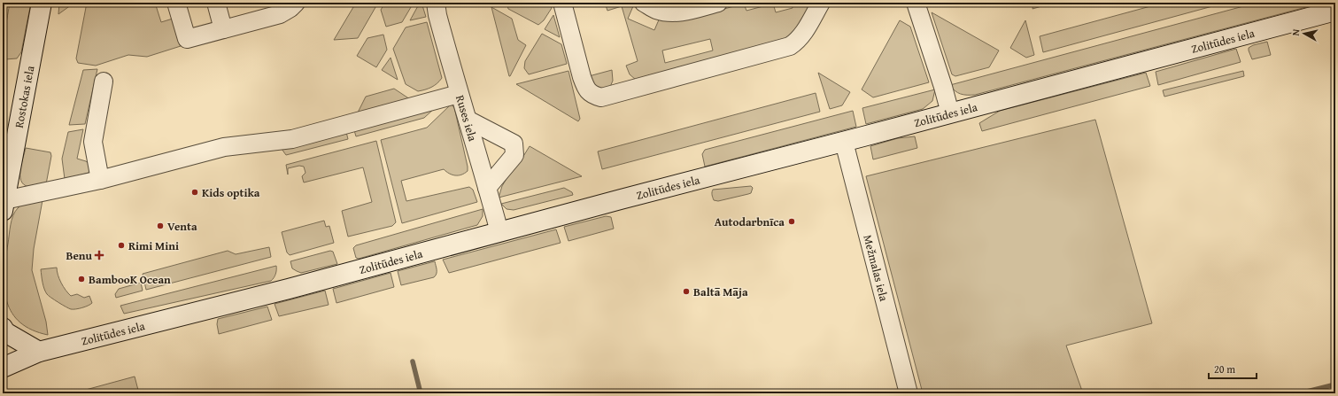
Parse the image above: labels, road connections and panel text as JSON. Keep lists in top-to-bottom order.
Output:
{
  "streets": {
    "street": [
      "Zolitūdes iela",
      "Rostokas iela",
      "Ruses iela",
      "Mežmalas iela"
    ]
  },
  "crossings": [
    ["Zolitūdes iela", "Ruses iela"],
    ["Zolitūdes iela", "Mežmalas iela"]
  ],
  "places": {
    "other": [
      "Kids optika",
      "Autodarbnīca",
      "Venta",
      "Rimi Mini",
      "BambooK Ocean",
      "Baltā Māja"
    ],
    "health": ["Benu"]
  },
  "scale_bar": "20 m",
  "north": "left"
}
